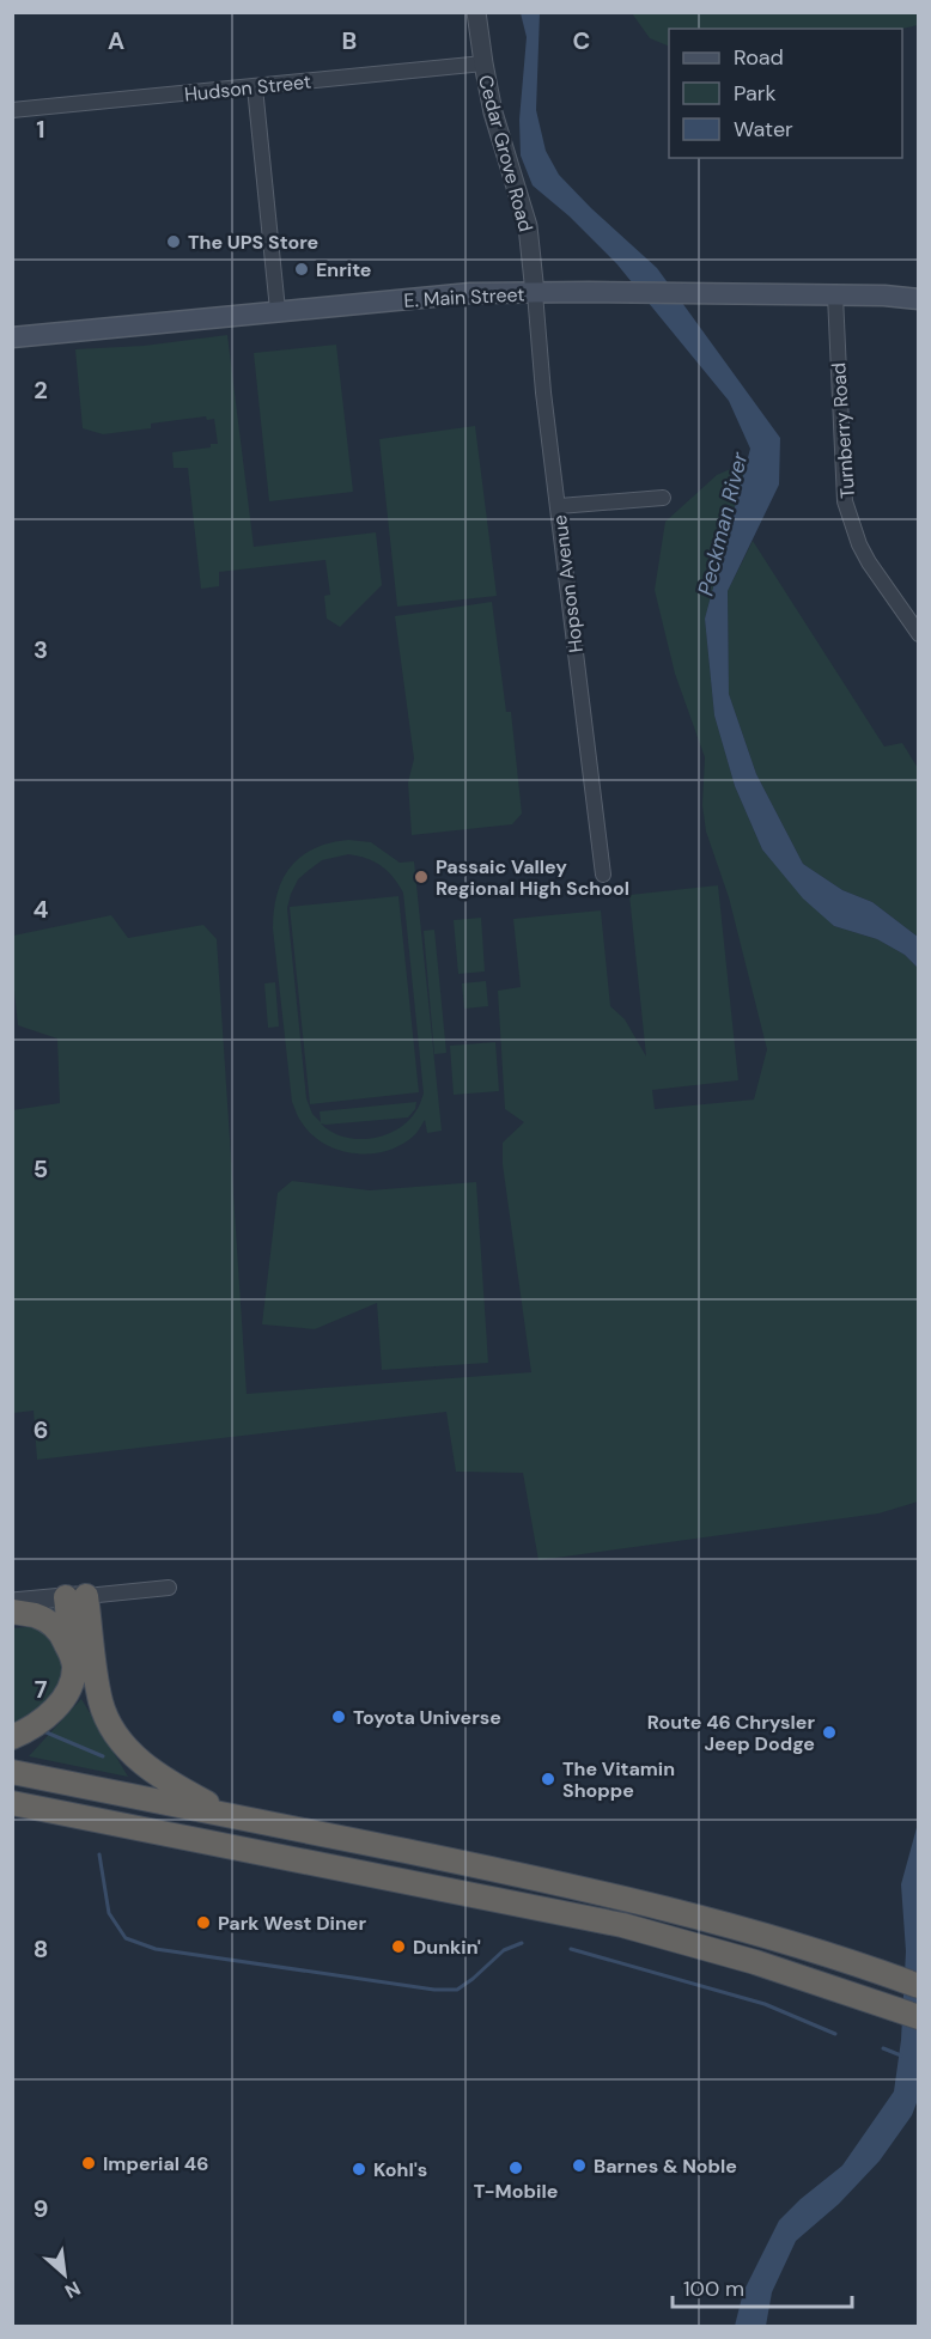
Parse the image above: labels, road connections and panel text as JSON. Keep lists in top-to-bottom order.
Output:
{
  "streets": {
    "main road": ["E. Main Street"],
    "street": [
      "Hudson Street",
      "Cedar Grove Road",
      "Turnberry Road",
      "Hopson Avenue"
    ]
  },
  "crossings": [
    ["Hudson Street", "Cedar Grove Road"],
    ["Cedar Grove Road", "E. Main Street"],
    ["Cedar Grove Road", "Hopson Avenue"],
    ["E. Main Street", "Turnberry Road"],
    ["E. Main Street", "Hopson Avenue"]
  ],
  "water": ["Peckman River"],
  "places": [
    "The UPS Store",
    "Enrite",
    "Passaic Valley Regional High School",
    "Toyota Universe",
    "Route 46 Chrysler Jeep Dodge",
    "The Vitamin Shoppe",
    "Park West Diner",
    "Dunkin'",
    "Imperial 46",
    "Barnes & Noble",
    "T-Mobile",
    "Kohl's"
  ],
  "legend": ["Road", "Park", "Water"],
  "scale_bar": "100 m",
  "north": "bottom right",
  "grid": {
    "columns": ["A", "B", "C"],
    "rows": [
      "1",
      "2",
      "3",
      "4",
      "5",
      "6",
      "7",
      "8",
      "9"
    ]
  }
}
